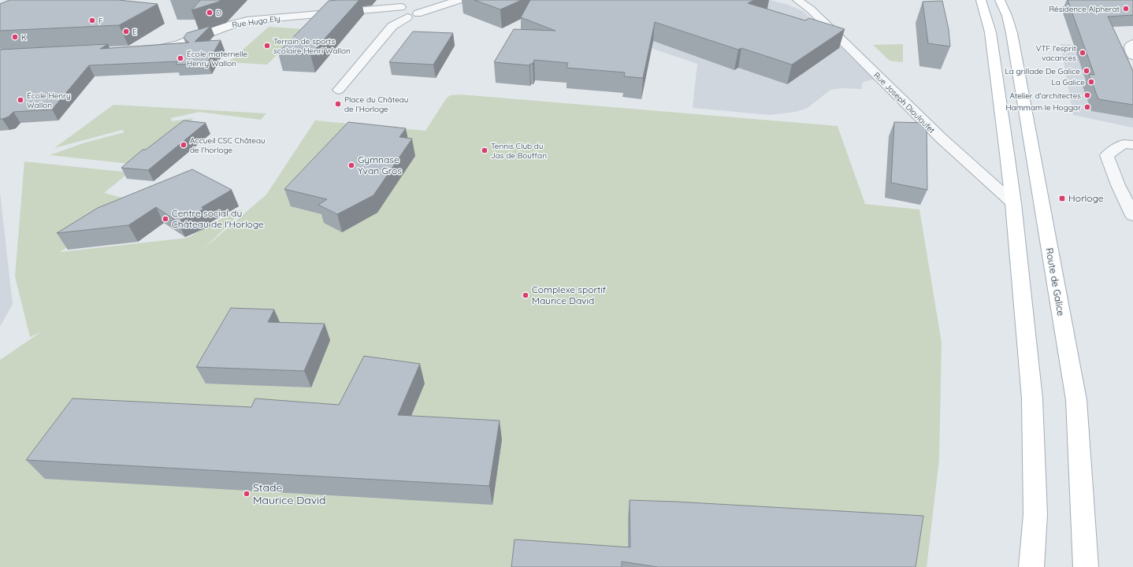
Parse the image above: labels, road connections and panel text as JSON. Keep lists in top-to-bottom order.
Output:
{
  "streets": {
    "main road": ["Route de Galice"],
    "street": ["Rue Hugo Ely", "Rue Joseph Diouloufet"]
  },
  "places": {
    "other": [
      "Résidence Alpherat",
      "D",
      "F",
      "E",
      "K",
      "Terrain de sports scolaire Henri Wallon",
      "VTF l'esprit vacances",
      "École maternelle Henry Wallon",
      "La grillade De Galice",
      "La Galice",
      "Atelier d'architectes",
      "École Henry Wallon",
      "Place du Château de l’Horloge",
      "Hammam le Hoggar",
      "Accueil CSC Château de l’horloge",
      "Tennis Club du Jas de Bouffan",
      "Gymnase Yvan Gros",
      "Centre social du Château de l'Horloge",
      "Complexe sportif Maurice David",
      "Stade Maurice David"
    ],
    "transit": ["Horloge"]
  }
}
